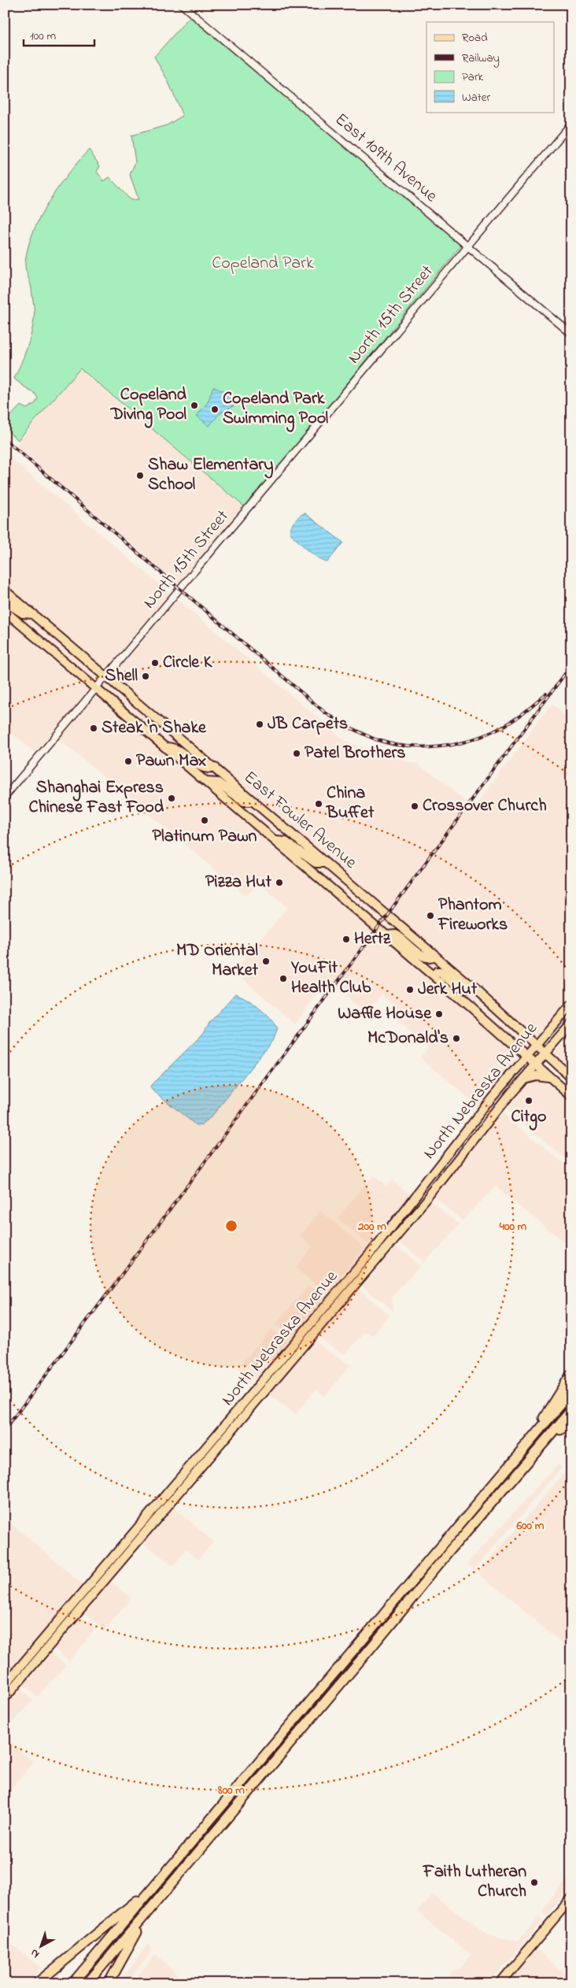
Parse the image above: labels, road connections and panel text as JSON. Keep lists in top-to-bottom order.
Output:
{
  "streets": {
    "main road": ["East Fowler Avenue", "North Nebraska Avenue"],
    "street": ["East 109th Avenue", "North 15th Street"]
  },
  "crossings": [
    ["East 109th Avenue", "North 15th Street"],
    ["North 15th Street", "East Fowler Avenue"],
    ["East Fowler Avenue", "North Nebraska Avenue"]
  ],
  "parks": ["Copeland Park"],
  "places": [
    "Copeland Diving Pool",
    "Copeland Park Swimming Pool",
    "Shaw Elementary School",
    "Circle K",
    "Shell",
    "JB Carpets",
    "Steak 'n Shake",
    "Patel Brothers",
    "Pawn Max",
    "Shanghai Express Chinese Fast Food",
    "China Buffet",
    "Crossover Church",
    "Platinum Pawn",
    "Pizza Hut",
    "Phantom Fireworks",
    "Hertz",
    "MD Oriental Market",
    "YouFit Health Club",
    "Jerk Hut",
    "Waffle House",
    "McDonald's",
    "Citgo",
    "Faith Lutheran Church"
  ],
  "legend": [
    "Road",
    "Railway",
    "Park",
    "Water"
  ],
  "scale_bar": "100 m",
  "north": "bottom left",
  "rings": [
    "200 m",
    "400 m",
    "600 m",
    "800 m"
  ]
}
